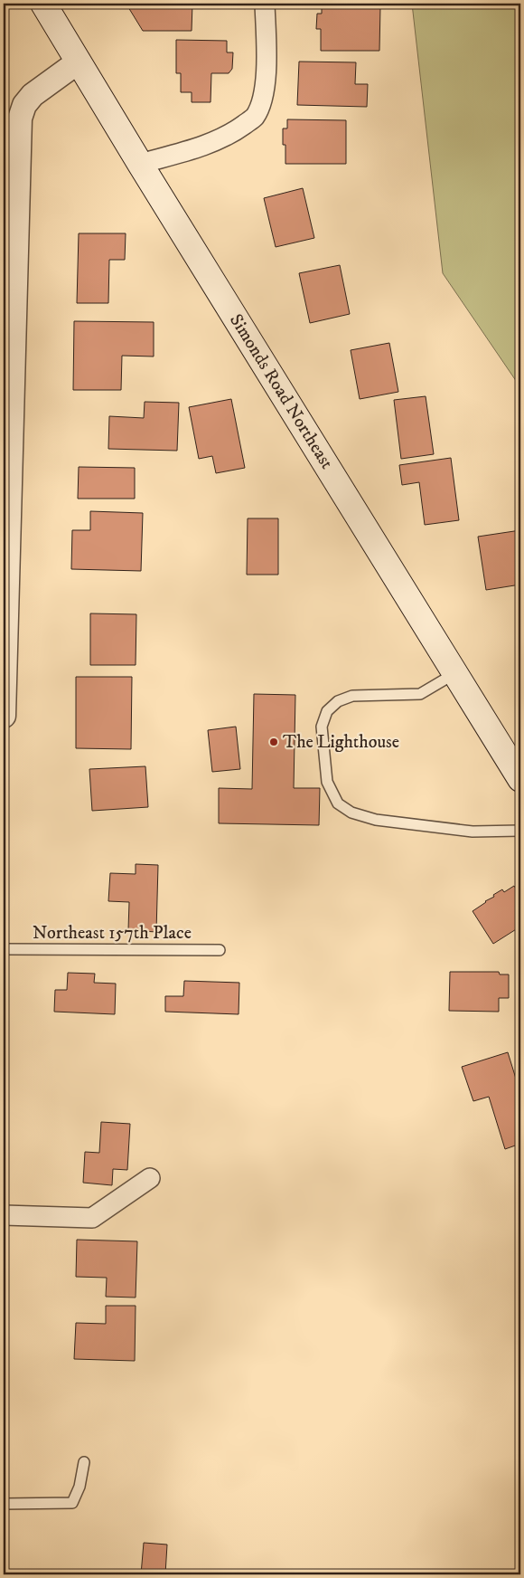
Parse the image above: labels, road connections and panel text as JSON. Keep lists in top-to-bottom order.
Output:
{
  "streets": {
    "main road": ["Simonds Road Northeast"],
    "lane": ["Northeast 157th Place"]
  },
  "places": ["The Lighthouse"]
}
